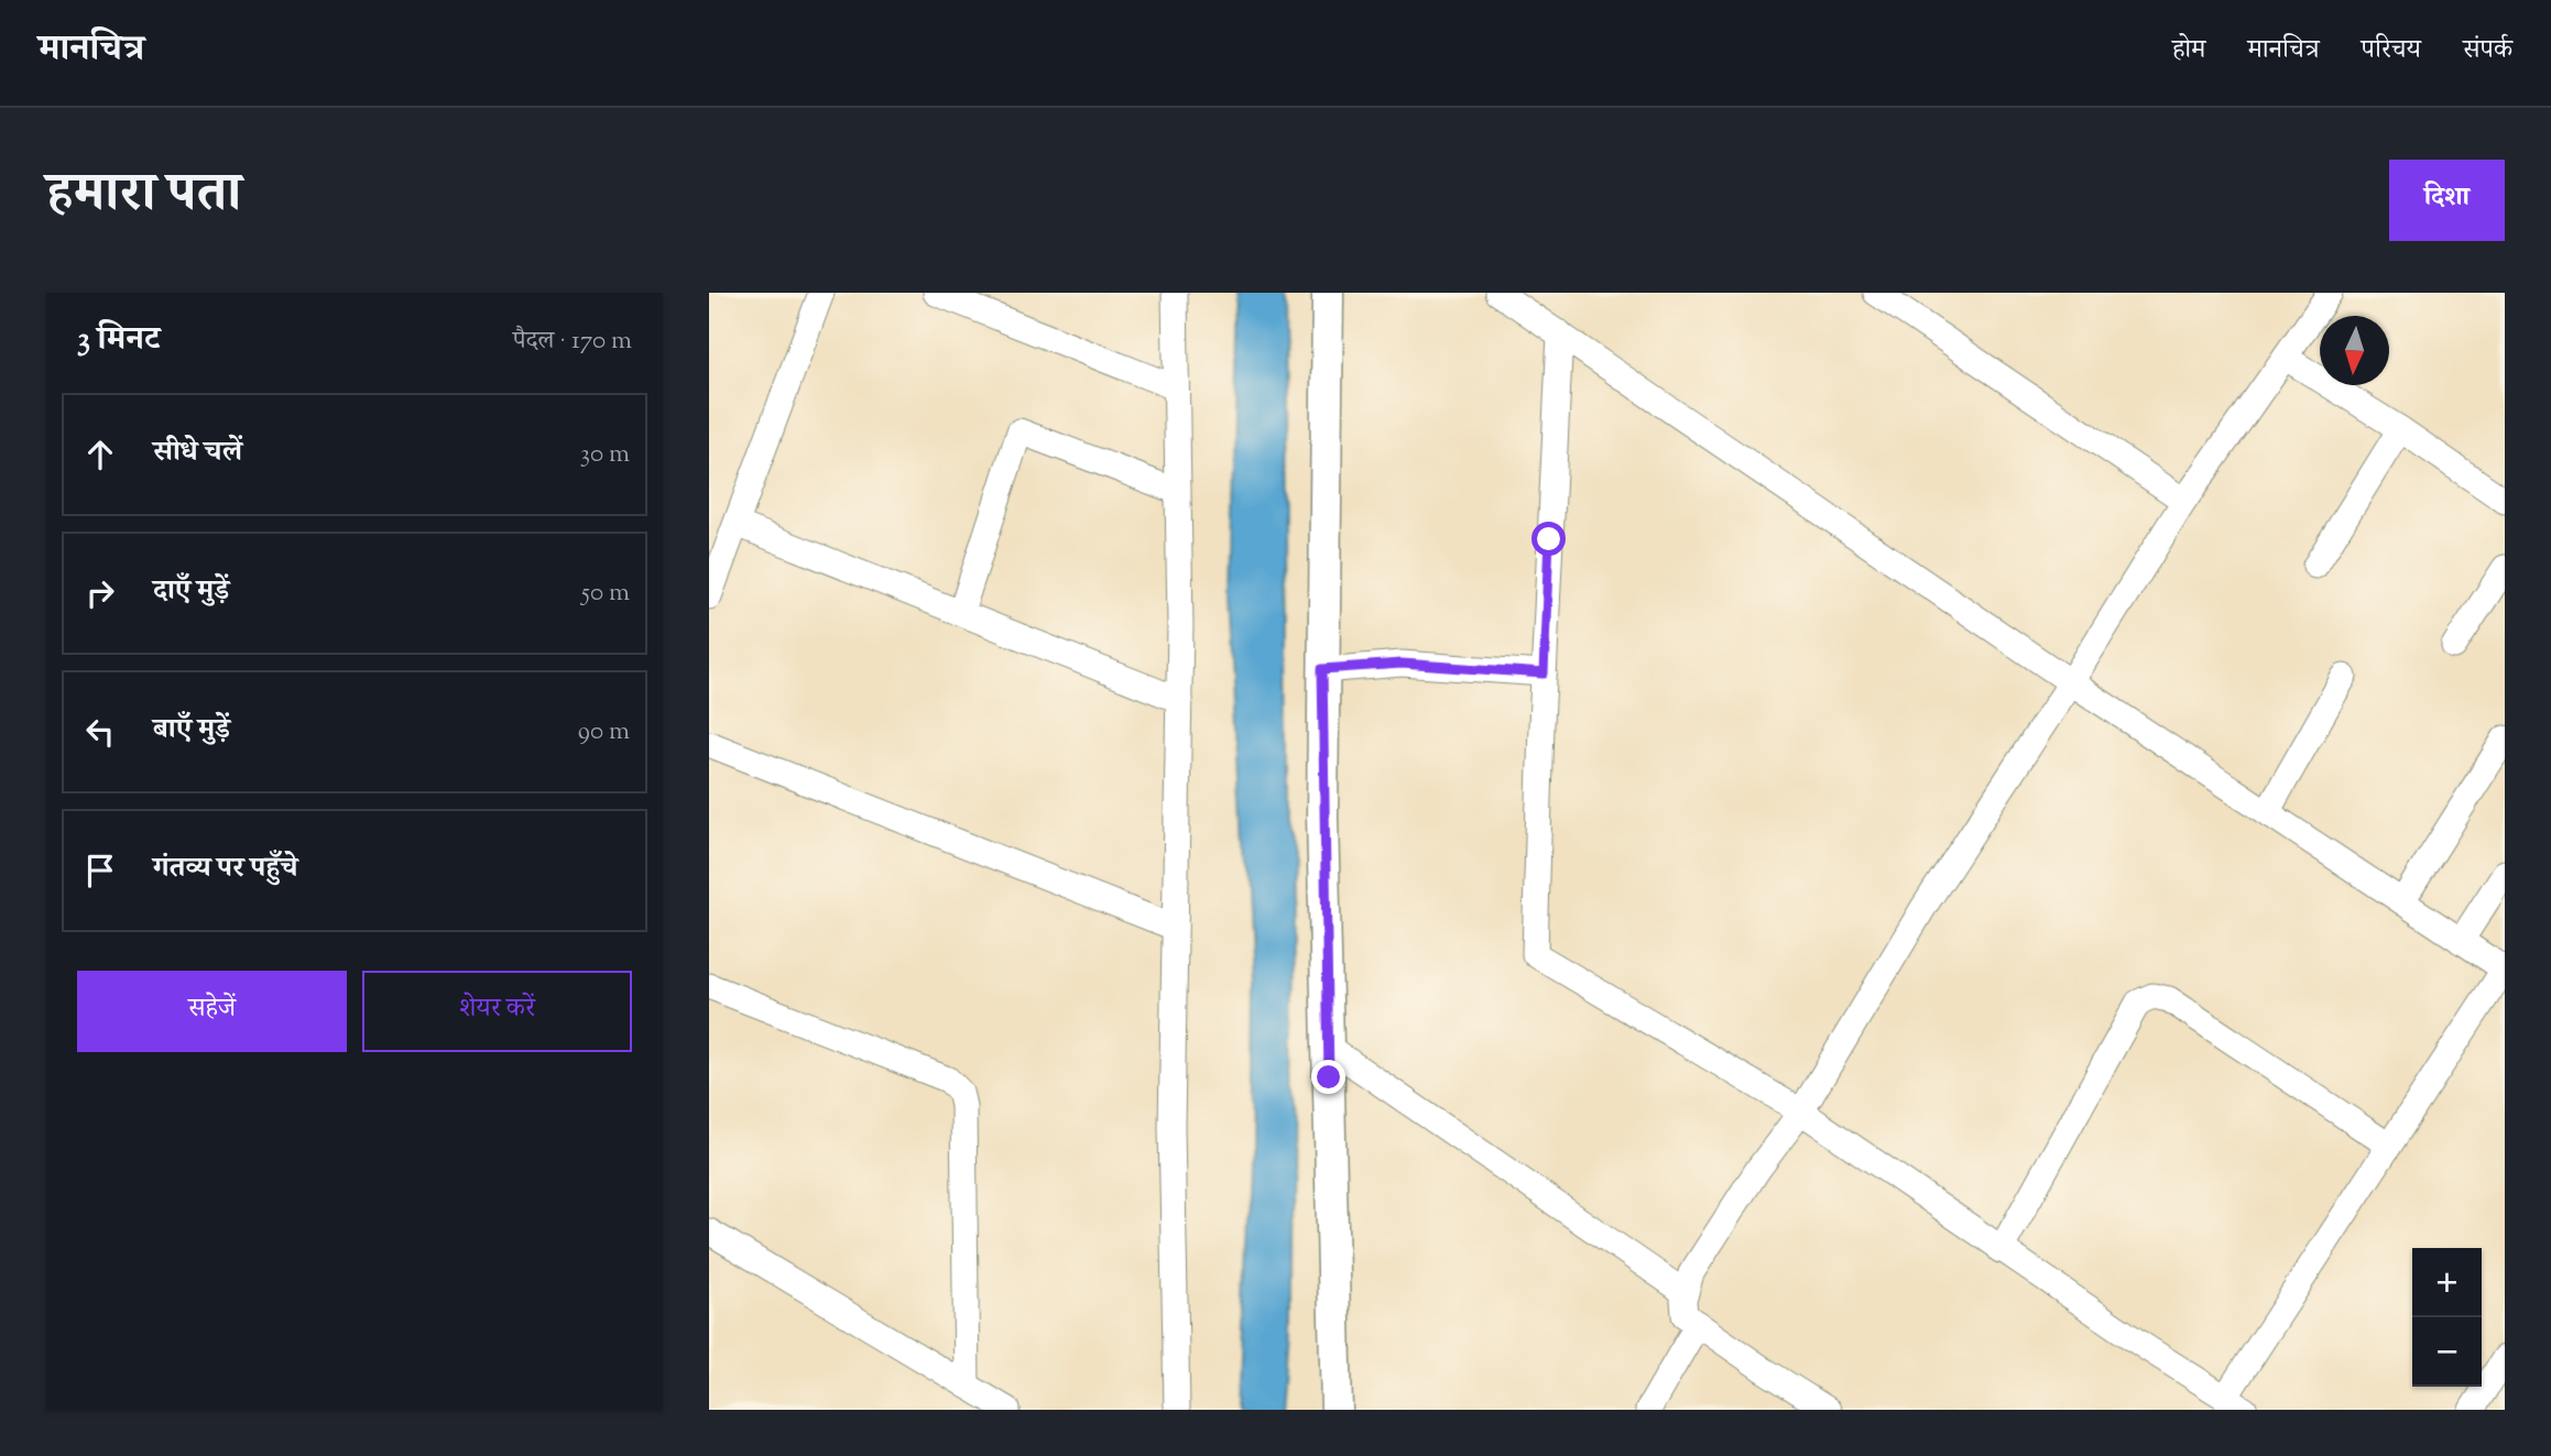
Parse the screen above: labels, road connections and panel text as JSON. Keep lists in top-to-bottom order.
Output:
{
  "north": "bottom",
  "page": {
    "header": "मानचित्र",
    "nav": [
      "होम",
      "मानचित्र",
      "परिचय",
      "संपर्क"
    ],
    "title": "हमारा पता",
    "buttons": [
      "दिशा",
      ["सहेजें", "शेयर करें"]
    ],
    "heading": ["3 मिनट", "पैदल · 170 m"],
    "list": [
      ["सीधे चलें", "30 m"],
      ["दाएँ मुड़ें", "50 m"],
      ["बाएँ मुड़ें", "90 m"],
      "गंतव्य पर पहुँचे"
    ],
    "map_buttons": ["+", "−"]
  }
}
